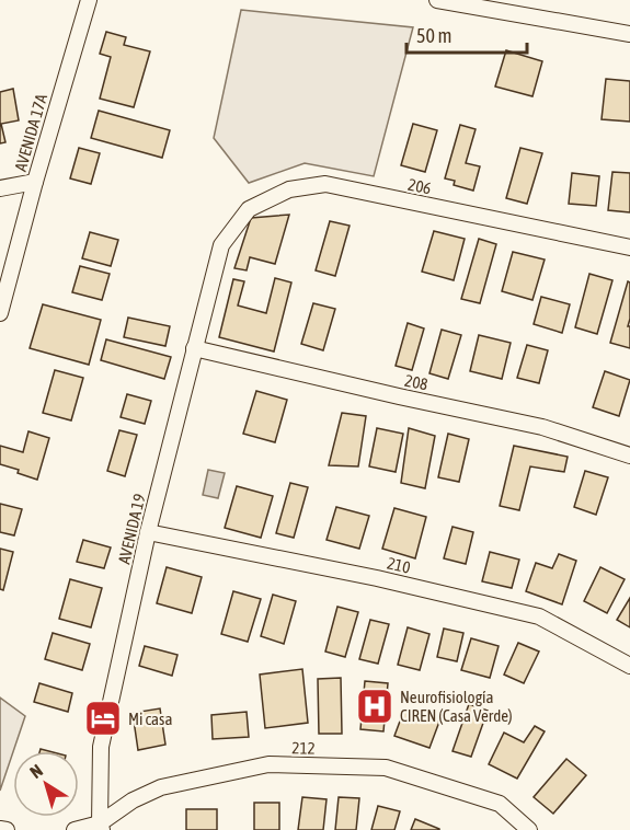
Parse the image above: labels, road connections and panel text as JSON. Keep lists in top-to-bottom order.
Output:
{
  "streets": {
    "street": [
      "AVENIDA 17A",
      "206",
      "208",
      "AVENIDA 19",
      "210",
      "212"
    ]
  },
  "crossings": [
    ["206", "AVENIDA 19"],
    ["208", "AVENIDA 19"],
    ["AVENIDA 19", "210"],
    ["AVENIDA 19", "212"]
  ],
  "places": {
    "hospital": ["Neurofisiología CIREN (Casa Verde)"],
    "hotel": ["Mi casa"]
  },
  "scale_bar": "50 m",
  "north": "top left"
}
